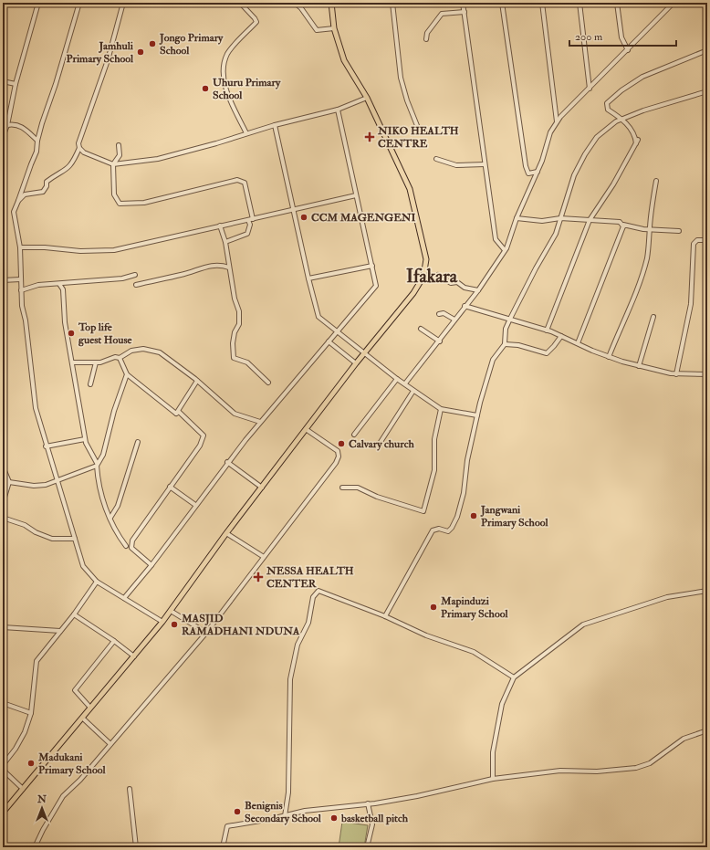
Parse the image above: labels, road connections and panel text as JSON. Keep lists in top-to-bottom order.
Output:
{
  "districts": ["Ifakara"],
  "places": {
    "other": [
      "Jongo Primary School",
      "Jamhuli Primary School",
      "Uhuru Primary School",
      "CCM MAGENGENI",
      "Top life guest House",
      "Calvary church",
      "Jangwani Primary School",
      "Mapinduzi Primary School",
      "MASJID RAMADHANI NDUNA",
      "Madukani Primary School",
      "Benignis Secondary School",
      "basketball pitch"
    ],
    "health": ["NIKO HEALTH CENTRE", "NESSA HEALTH CENTER"]
  },
  "scale_bar": "200 m",
  "north": "top"
}
